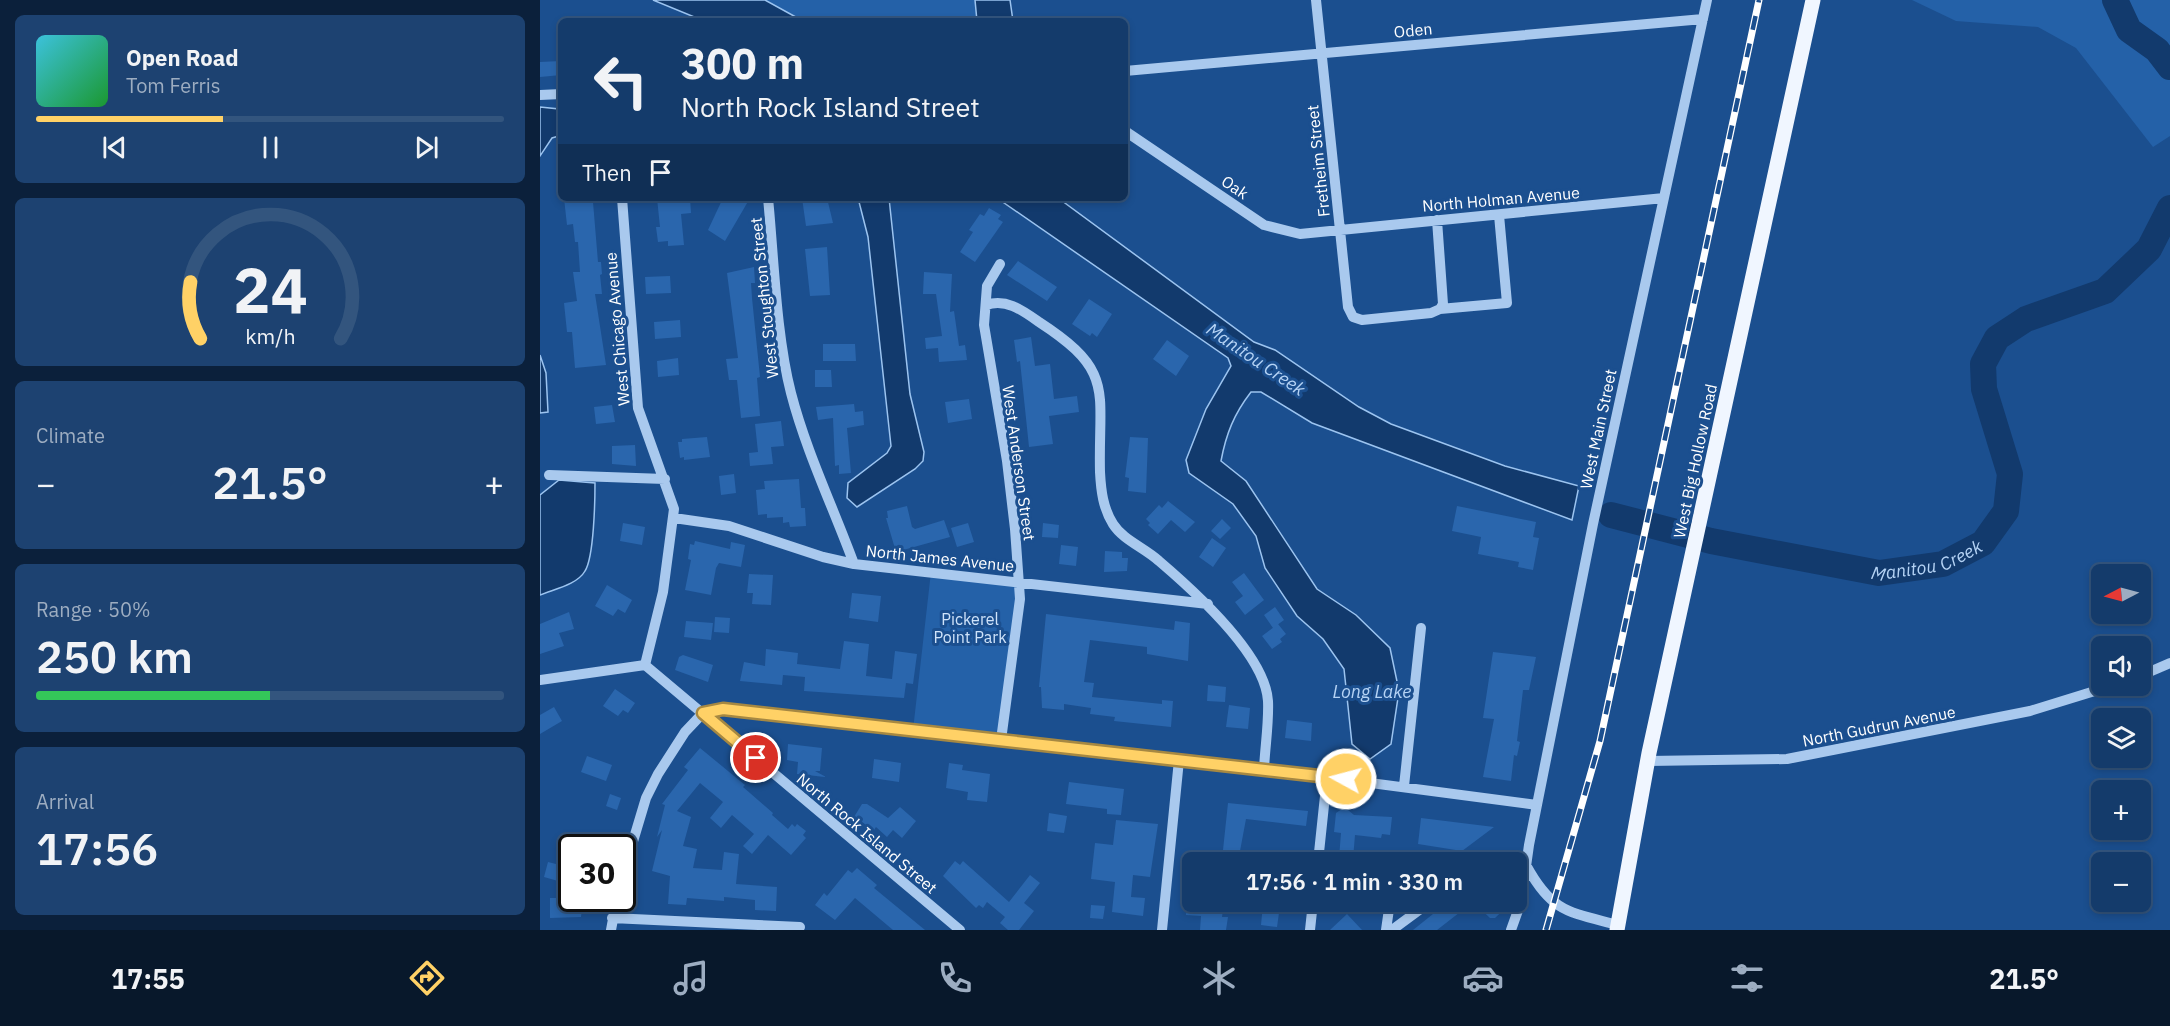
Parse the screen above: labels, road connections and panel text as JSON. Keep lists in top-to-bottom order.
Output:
{
  "streets": {
    "main road": ["West Big Hollow Road"],
    "street": [
      "Oden",
      "Fretheim Street",
      "Oak",
      "North Holman Avenue",
      "West Stoughton Street",
      "West Chicago Avenue",
      "West Main Street",
      "West Anderson Street",
      "North James Avenue",
      "North Gudrun Avenue",
      "North Rock Island Street"
    ]
  },
  "crossings": [
    ["Oden", "Fretheim Street"],
    ["Oden", "West Main Street"],
    ["Fretheim Street", "Oak"],
    ["Fretheim Street", "North Holman Avenue"],
    ["Oak", "North Holman Avenue"],
    ["North Holman Avenue", "West Main Street"],
    ["West Stoughton Street", "North James Avenue"],
    ["West Chicago Avenue", "North James Avenue"],
    ["West Chicago Avenue", "North Rock Island Street"],
    ["West Big Hollow Road", "North Gudrun Avenue"],
    ["West Anderson Street", "North James Avenue"]
  ],
  "water": ["Manitou Creek", "Long Lake"],
  "parks": ["Pickerel Point Park"],
  "north": "left",
  "page": {
    "turn": ["300 m", "North Rock Island Street"],
    "song": ["Open Road", "Tom Ferris"],
    "then": "Then",
    "tile": [
      "Climate",
      ["Range · 50%", "250 km"],
      ["Arrival", "17:56"]
    ],
    "heat": ["−", "21.5°", "+"],
    "map_buttons": ["+", "−"],
    "limit": "30",
    "trip": "17:56 · 1 min · 330 m",
    "tabs": ["17:55", "21.5°"],
    "gauge": ["24", "km/h"]
  }
}
